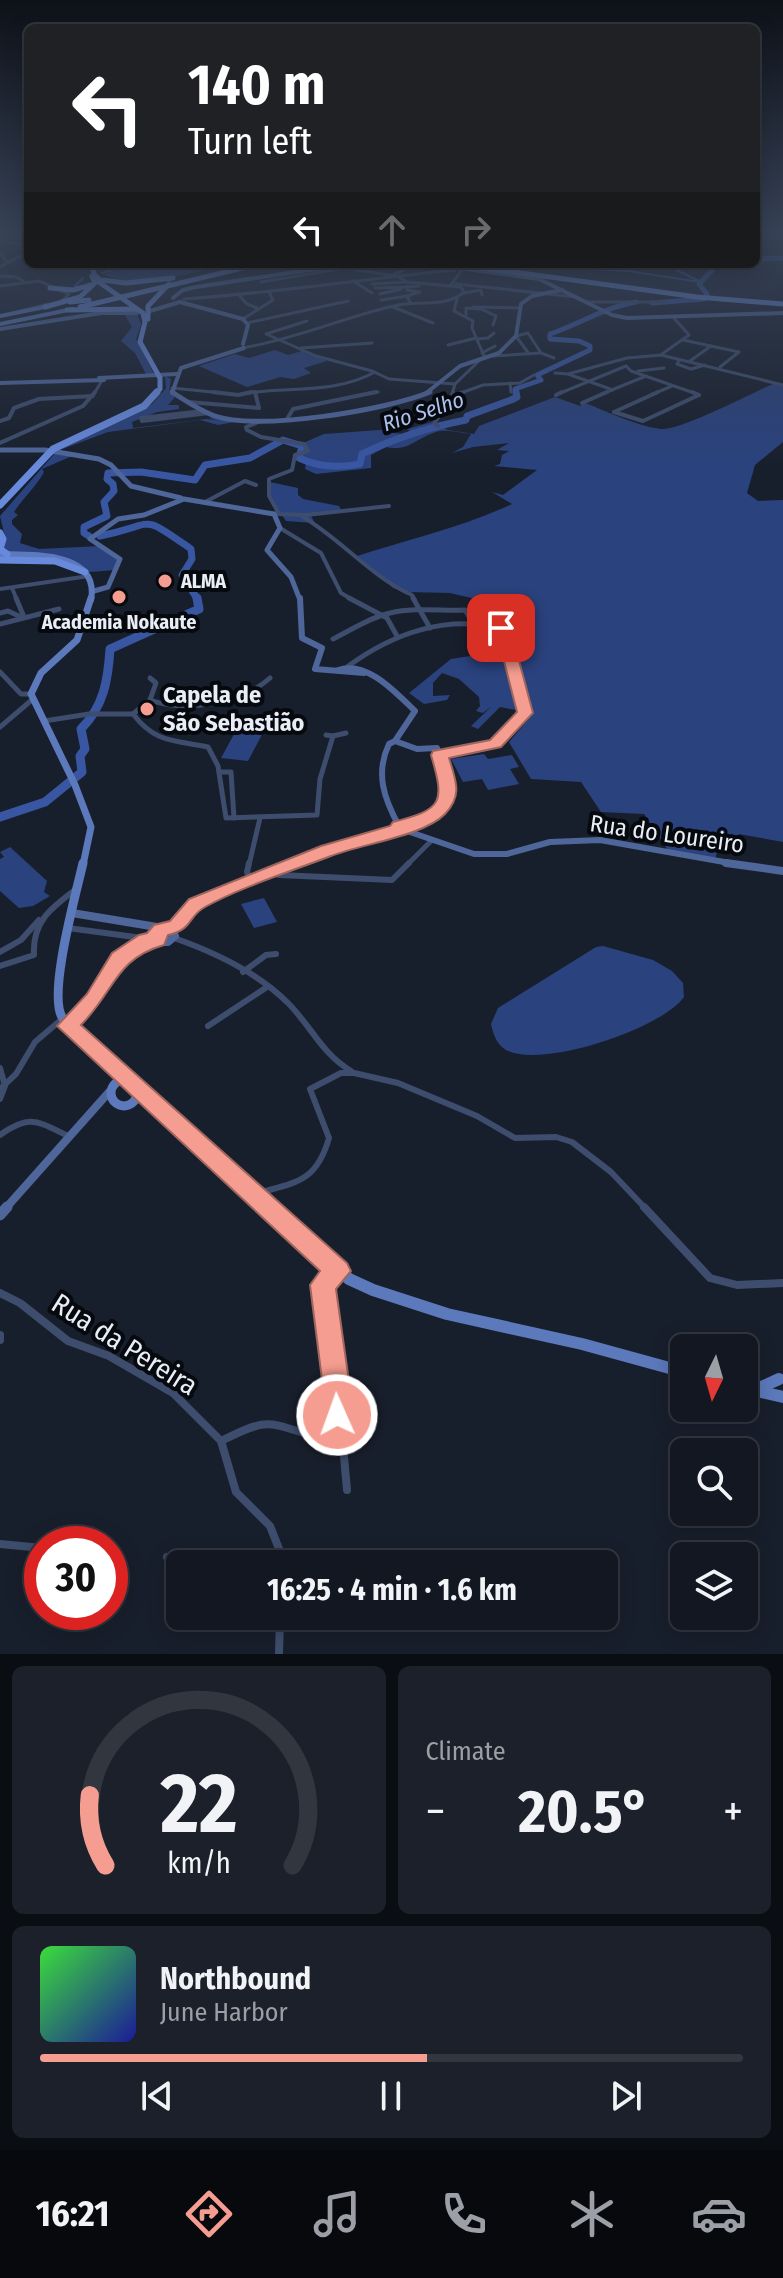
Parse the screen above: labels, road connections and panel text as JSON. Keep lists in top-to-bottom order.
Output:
{
  "streets": {
    "street": ["Rua do Loureiro", "Rua da Pereira"]
  },
  "water": ["Rio Selho"],
  "places": ["ALMA", "Academia Nokaute", "Capela de São Sebastião"],
  "north": "bottom",
  "page": {
    "turn": ["140 m", "Turn left"],
    "limit": "30",
    "trip": "16:25 · 4 min · 1.6 km",
    "tile": "Climate",
    "heat": ["−", "20.5°", "+"],
    "song": ["Northbound", "June Harbor"],
    "tabs": "16:21",
    "gauge": ["22", "km/h"]
  }
}
